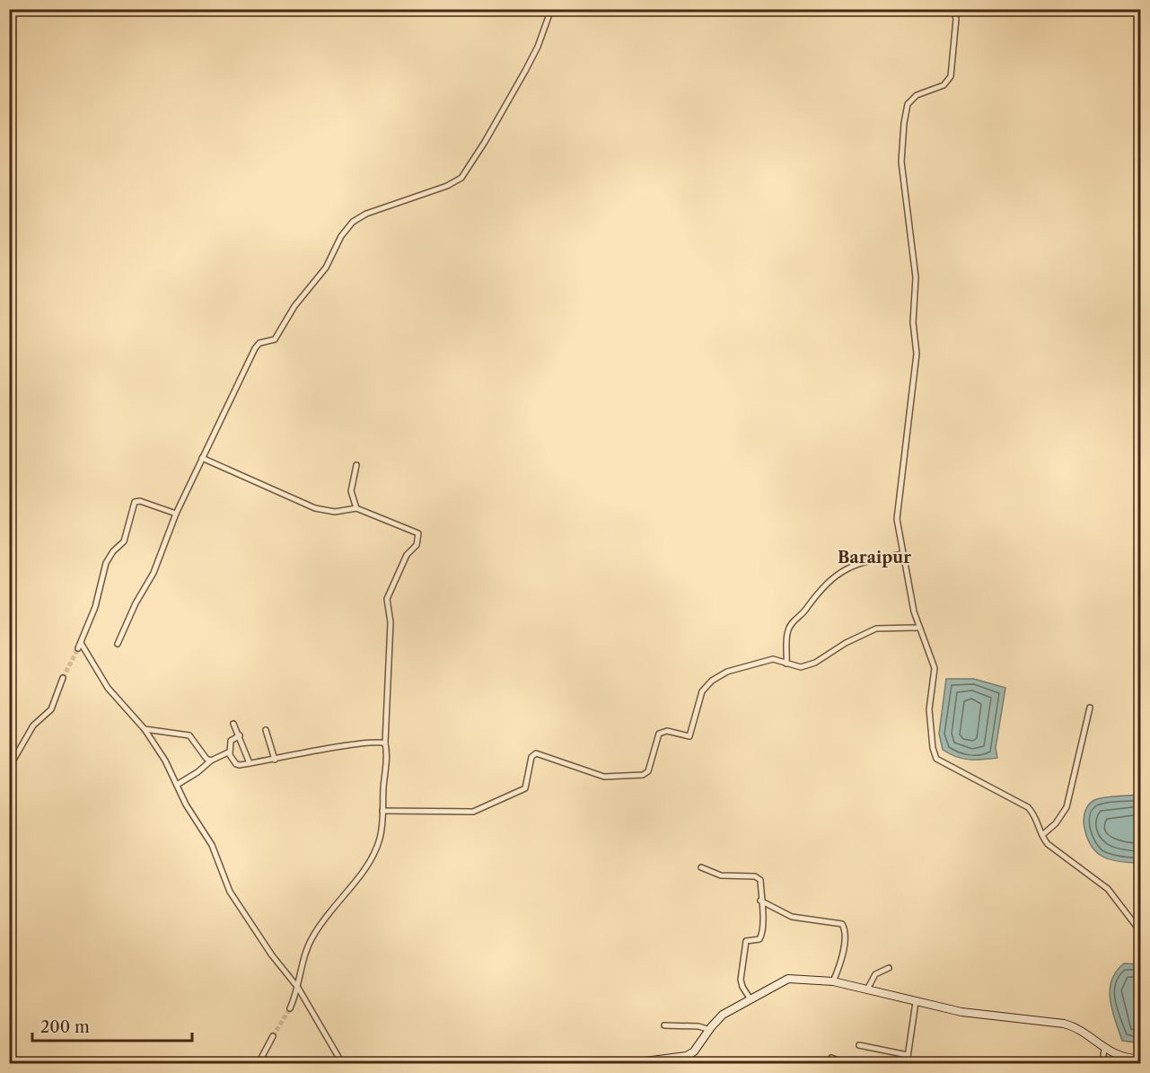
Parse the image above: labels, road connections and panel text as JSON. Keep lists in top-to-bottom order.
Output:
{
  "districts": ["Baraipur"],
  "scale_bar": "200 m"
}
